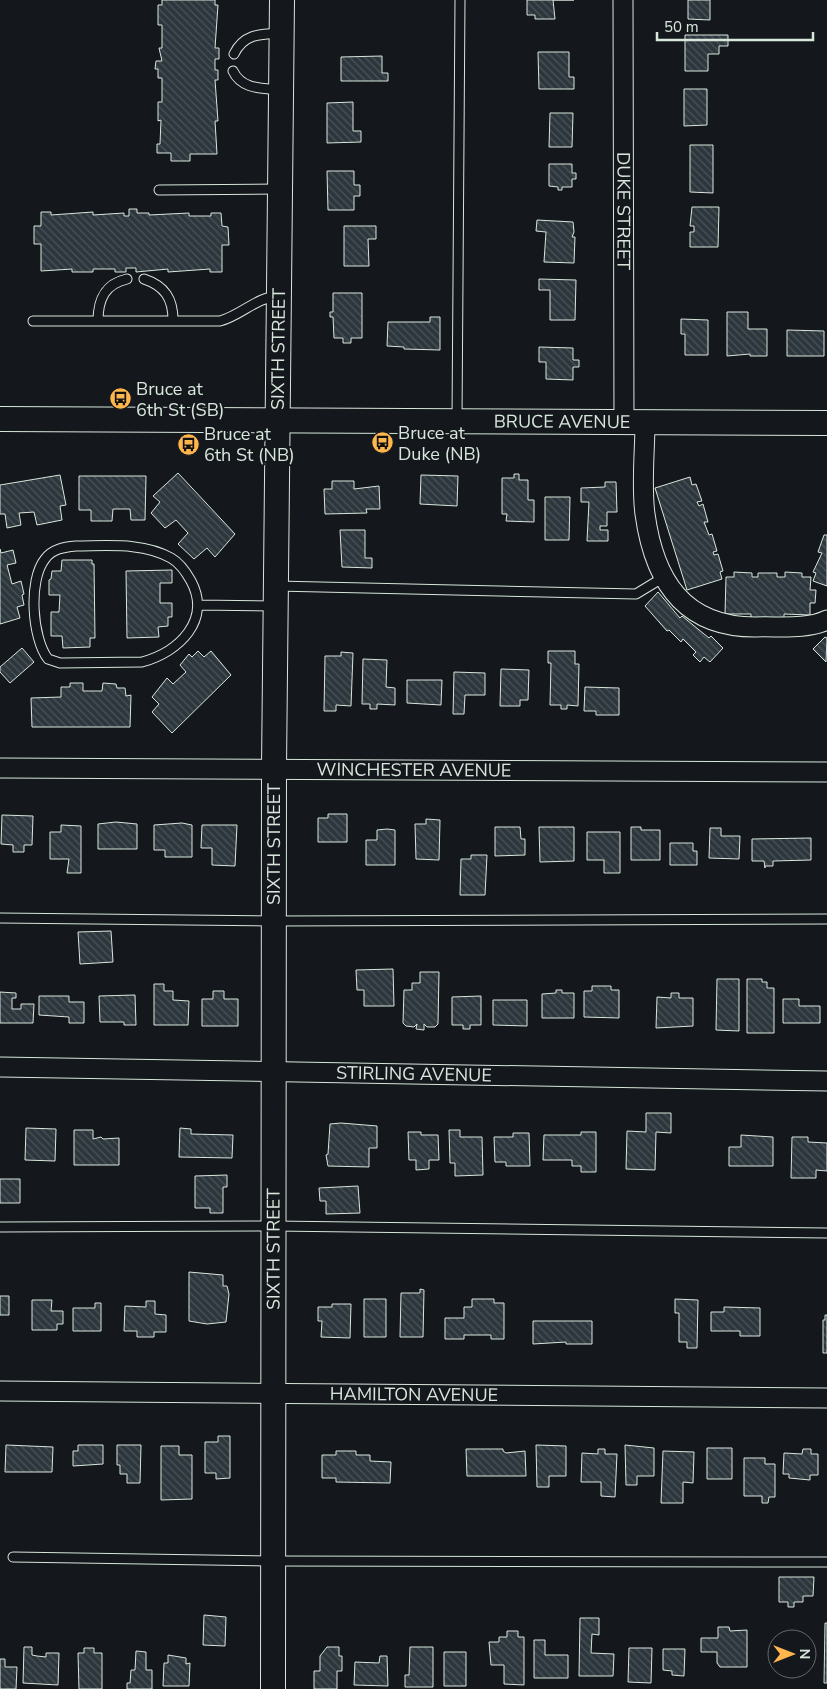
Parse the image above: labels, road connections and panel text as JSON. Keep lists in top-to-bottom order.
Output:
{
  "streets": {
    "street": [
      "DUKE STREET",
      "SIXTH STREET",
      "BRUCE AVENUE",
      "WINCHESTER AVENUE",
      "STIRLING AVENUE",
      "HAMILTON AVENUE"
    ]
  },
  "crossings": [
    ["DUKE STREET", "BRUCE AVENUE"],
    ["SIXTH STREET", "BRUCE AVENUE"],
    ["SIXTH STREET", "WINCHESTER AVENUE"],
    ["SIXTH STREET", "STIRLING AVENUE"],
    ["SIXTH STREET", "HAMILTON AVENUE"]
  ],
  "places": {
    "bus stop": ["Bruce at 6th St (SB)", "Bruce at Duke (NB)", "Bruce at 6th St (NB)"]
  },
  "scale_bar": "50 m",
  "north": "right"
}
